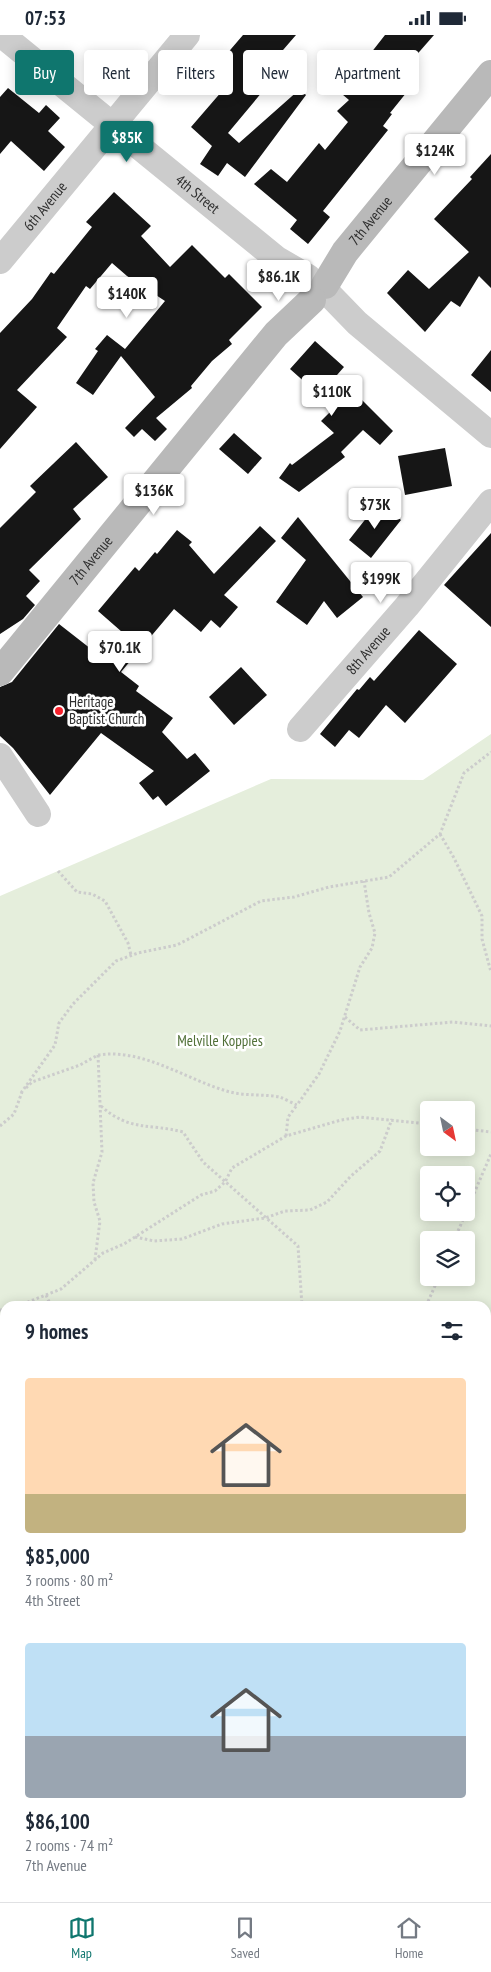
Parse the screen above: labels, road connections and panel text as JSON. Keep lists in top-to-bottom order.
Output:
{
  "streets": {
    "street": [
      "4th Street",
      "6th Avenue",
      "7th Avenue",
      "8th Avenue"
    ]
  },
  "crossings": [
    ["4th Street", "6th Avenue"],
    ["4th Street", "7th Avenue"]
  ],
  "parks": ["Melville Koppies"],
  "places": ["Heritage Baptist Church"],
  "north": "bottom right",
  "page": {
    "status": "07:53",
    "chip": [
      "Buy",
      "Rent",
      "Filters",
      "New",
      "Apartment"
    ],
    "price": [
      "$85K",
      "$124K",
      "$86.1K",
      "$140K",
      "$110K",
      "$136K",
      "$73K",
      "$199K",
      "$70.1K"
    ],
    "heading": "9 homes",
    "list": [
      {
        "name": "$85,000",
        "note": "3 rooms · 80 m² · 4th Street"
      },
      {
        "name": "$86,100",
        "note": "2 rooms · 74 m² · 7th Avenue"
      }
    ],
    "tabs": ["Map", "Saved", "Home"]
  }
}
